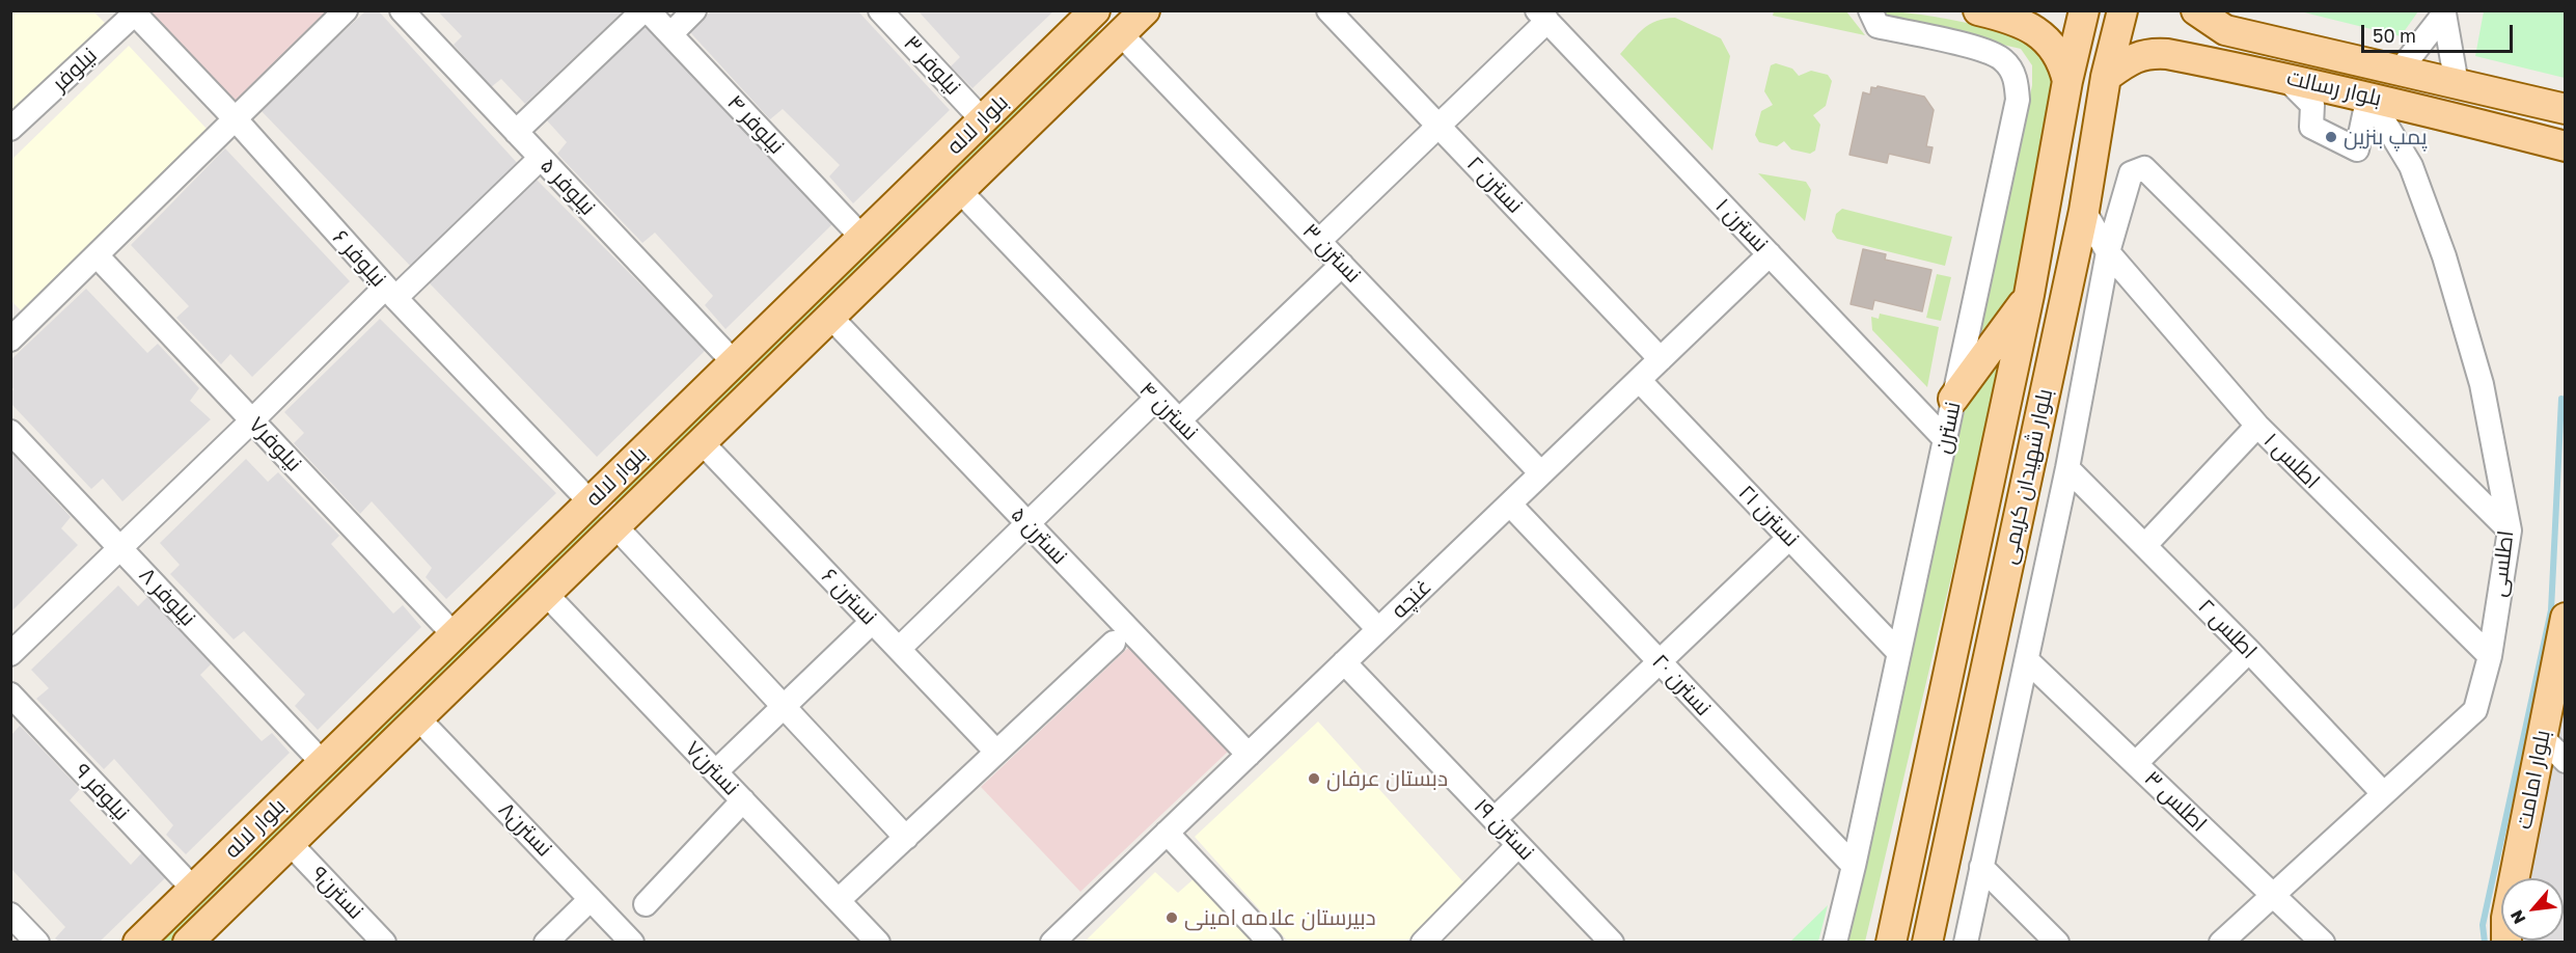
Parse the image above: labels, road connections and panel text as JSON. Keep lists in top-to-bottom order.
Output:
{
  "streets": {
    "main road": [
      "بلوار رسالت",
      "بلوار لاله",
      "بلوار شهیدان کریمی",
      "بلوار امامت"
    ],
    "street": [
      "نیلوفر ۳",
      "نیلوفر",
      "نیلوفر ۴",
      "نسترن ۲",
      "نیلوفر ۵",
      "نسترن ۱",
      "نسترن ۳",
      "نیلوفر ۶",
      "نسترن ۴",
      "نسترن",
      "نیلوفر۷",
      "اطلس ۱",
      "نسترن ۲۱",
      "نسترن ۵",
      "اطلسی",
      "نیلوفر ۸",
      "نسترن ۶",
      "غنچه",
      "اطلس ۲",
      "نسترن ۲۰",
      "نسترن۷",
      "نیلوفر ۹",
      "اطلس ۳",
      "نسترن۸",
      "نسترن ۱۹",
      "نسترن۹"
    ]
  },
  "crossings": [
    ["نیلوفر ۳", "بلوار لاله"],
    ["نیلوفر", "نیلوفر ۶"],
    ["بلوار رسالت", "بلوار شهیدان کریمی"],
    ["بلوار رسالت", "اطلسی"],
    ["نیلوفر ۴", "بلوار لاله"],
    ["بلوار لاله", "نیلوفر ۵"],
    ["بلوار لاله", "نسترن ۳"],
    ["بلوار لاله", "نیلوفر ۶"],
    ["بلوار لاله", "نسترن ۴"],
    ["بلوار لاله", "نیلوفر۷"],
    ["بلوار لاله", "نسترن ۵"],
    ["بلوار لاله", "نیلوفر ۸"],
    ["بلوار لاله", "نسترن ۶"],
    ["بلوار لاله", "نسترن۷"],
    ["بلوار لاله", "نیلوفر ۹"],
    ["بلوار لاله", "نسترن۸"],
    ["بلوار لاله", "نسترن۹"],
    ["نسترن ۲", "غنچه"],
    ["نسترن ۱", "نسترن"],
    ["نسترن ۱", "غنچه"],
    ["نسترن ۳", "غنچه"],
    ["نسترن ۴", "غنچه"],
    ["نسترن", "نسترن ۲۱"],
    ["نسترن", "نسترن ۲۰"],
    ["اطلس ۱", "بلوار شهیدان کریمی"],
    ["اطلس ۱", "اطلسی"],
    ["نسترن ۲۱", "غنچه"],
    ["نسترن ۵", "غنچه"],
    ["اطلسی", "اطلس ۲"],
    ["اطلسی", "اطلس ۳"],
    ["غنچه", "نسترن ۲۰"],
    ["غنچه", "نسترن ۱۹"]
  ],
  "places": ["پمپ بنزین", "دبستان عرفان", "دبیرستان علامه امینی"],
  "scale_bar": "50 m",
  "north": "bottom left"
}
